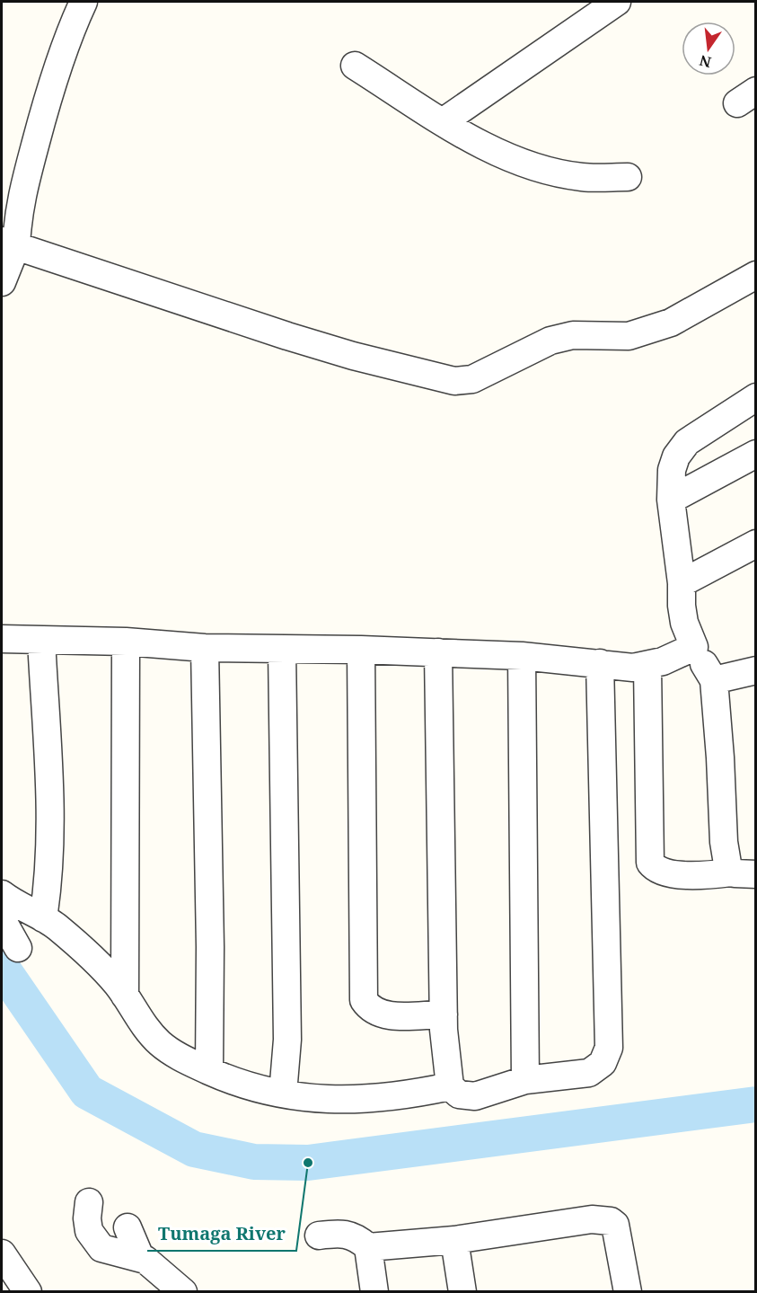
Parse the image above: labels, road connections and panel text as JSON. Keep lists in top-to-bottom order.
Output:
{
  "places": ["Tumaga River"],
  "north": "bottom"
}
